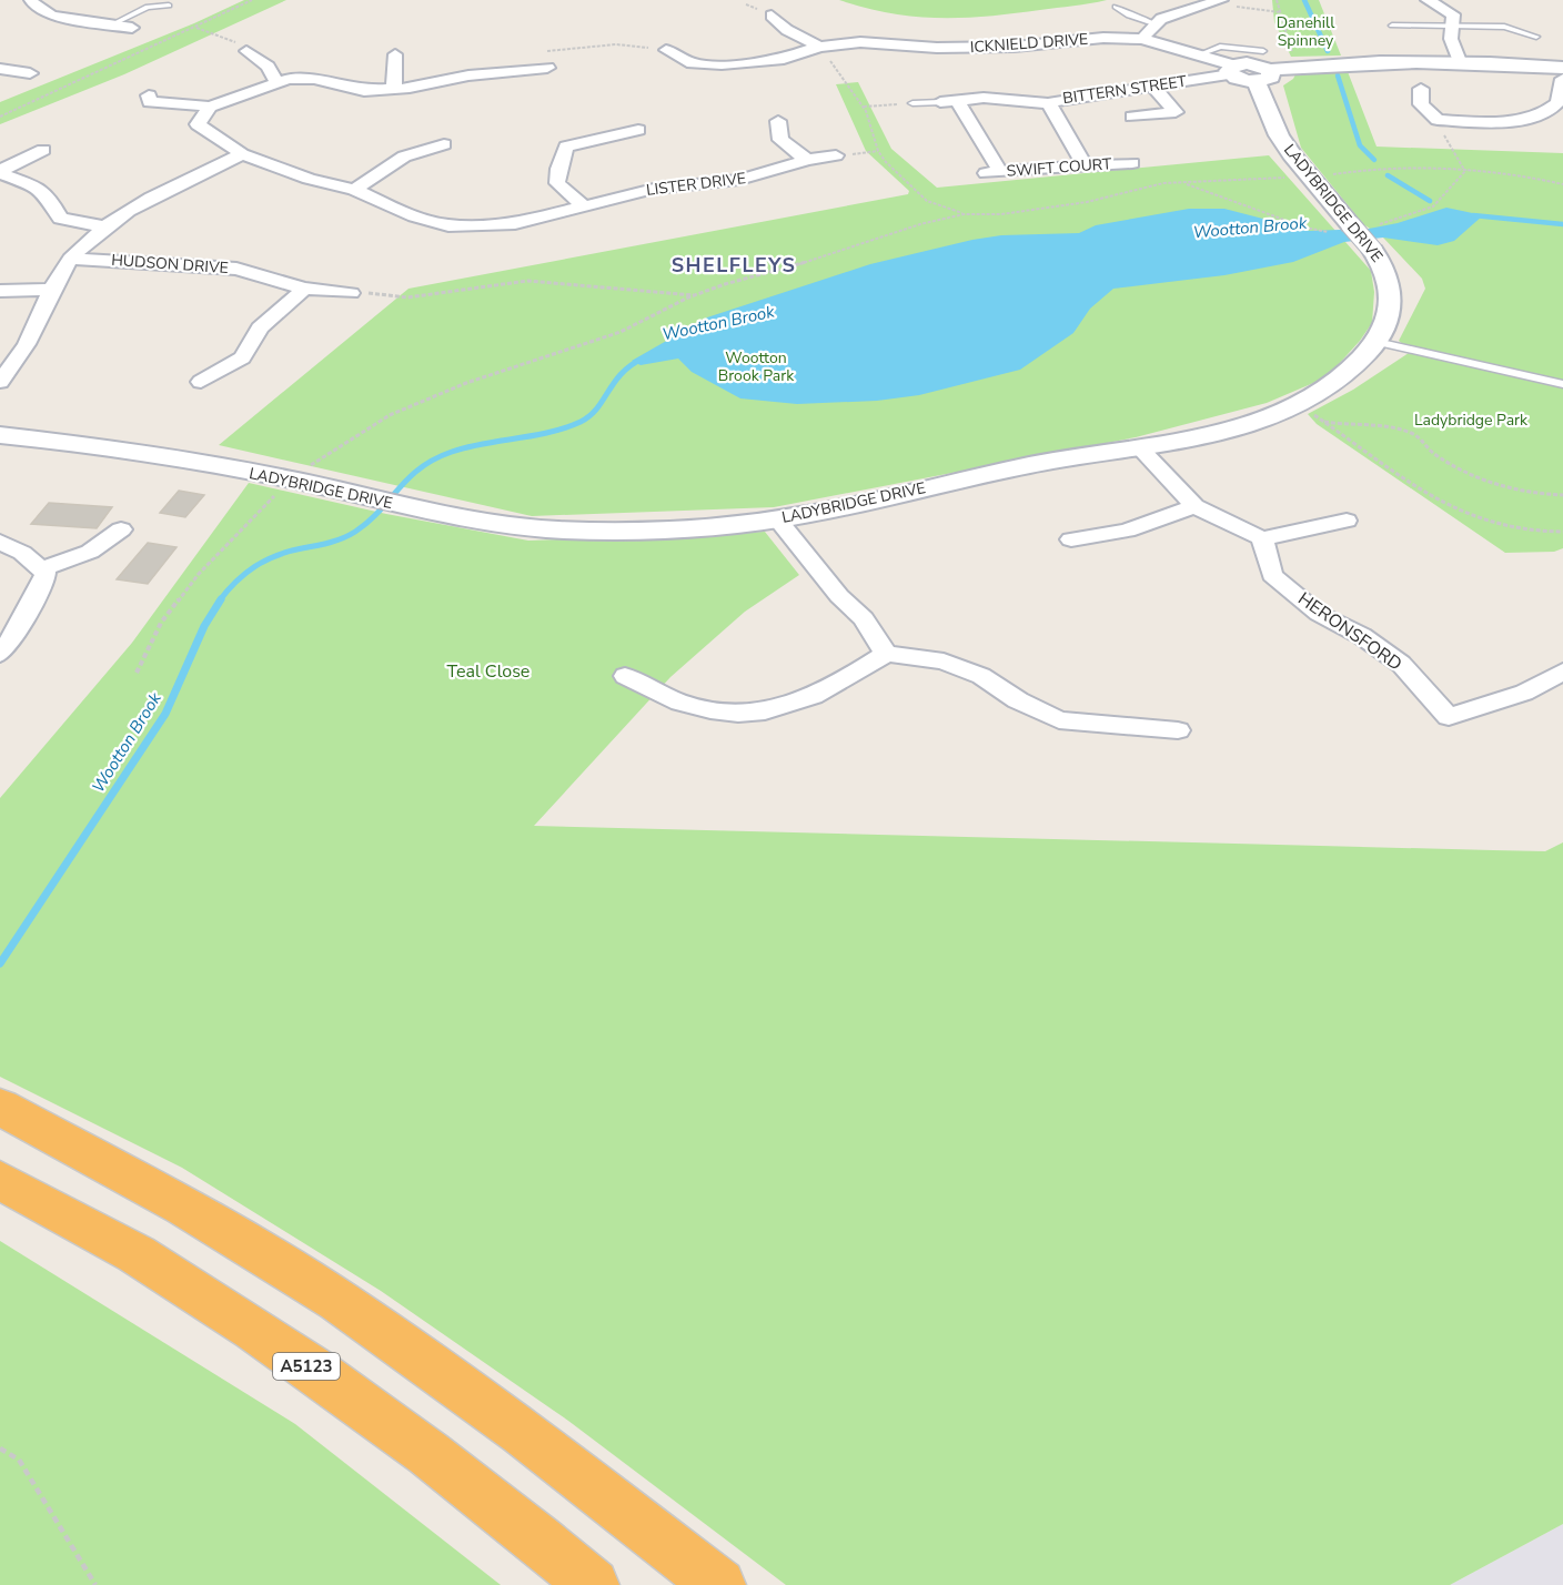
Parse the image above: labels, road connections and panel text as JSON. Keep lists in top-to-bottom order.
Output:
{
  "streets": {
    "highway": ["A5123"],
    "street": [
      "ICKNIELD DRIVE",
      "BITTERN STREET",
      "SWIFT COURT",
      "LISTER DRIVE",
      "LADYBRIDGE DRIVE",
      "HUDSON DRIVE",
      "HERONSFORD"
    ]
  },
  "crossings": [
    ["ICKNIELD DRIVE", "BITTERN STREET"],
    ["BITTERN STREET", "SWIFT COURT"]
  ],
  "districts": ["SHELFLEYS"],
  "water": ["Wootton Brook"],
  "parks": [
    "Danehill Spinney",
    "Wootton Brook Park",
    "Ladybridge Park",
    "Teal Close"
  ]
}
